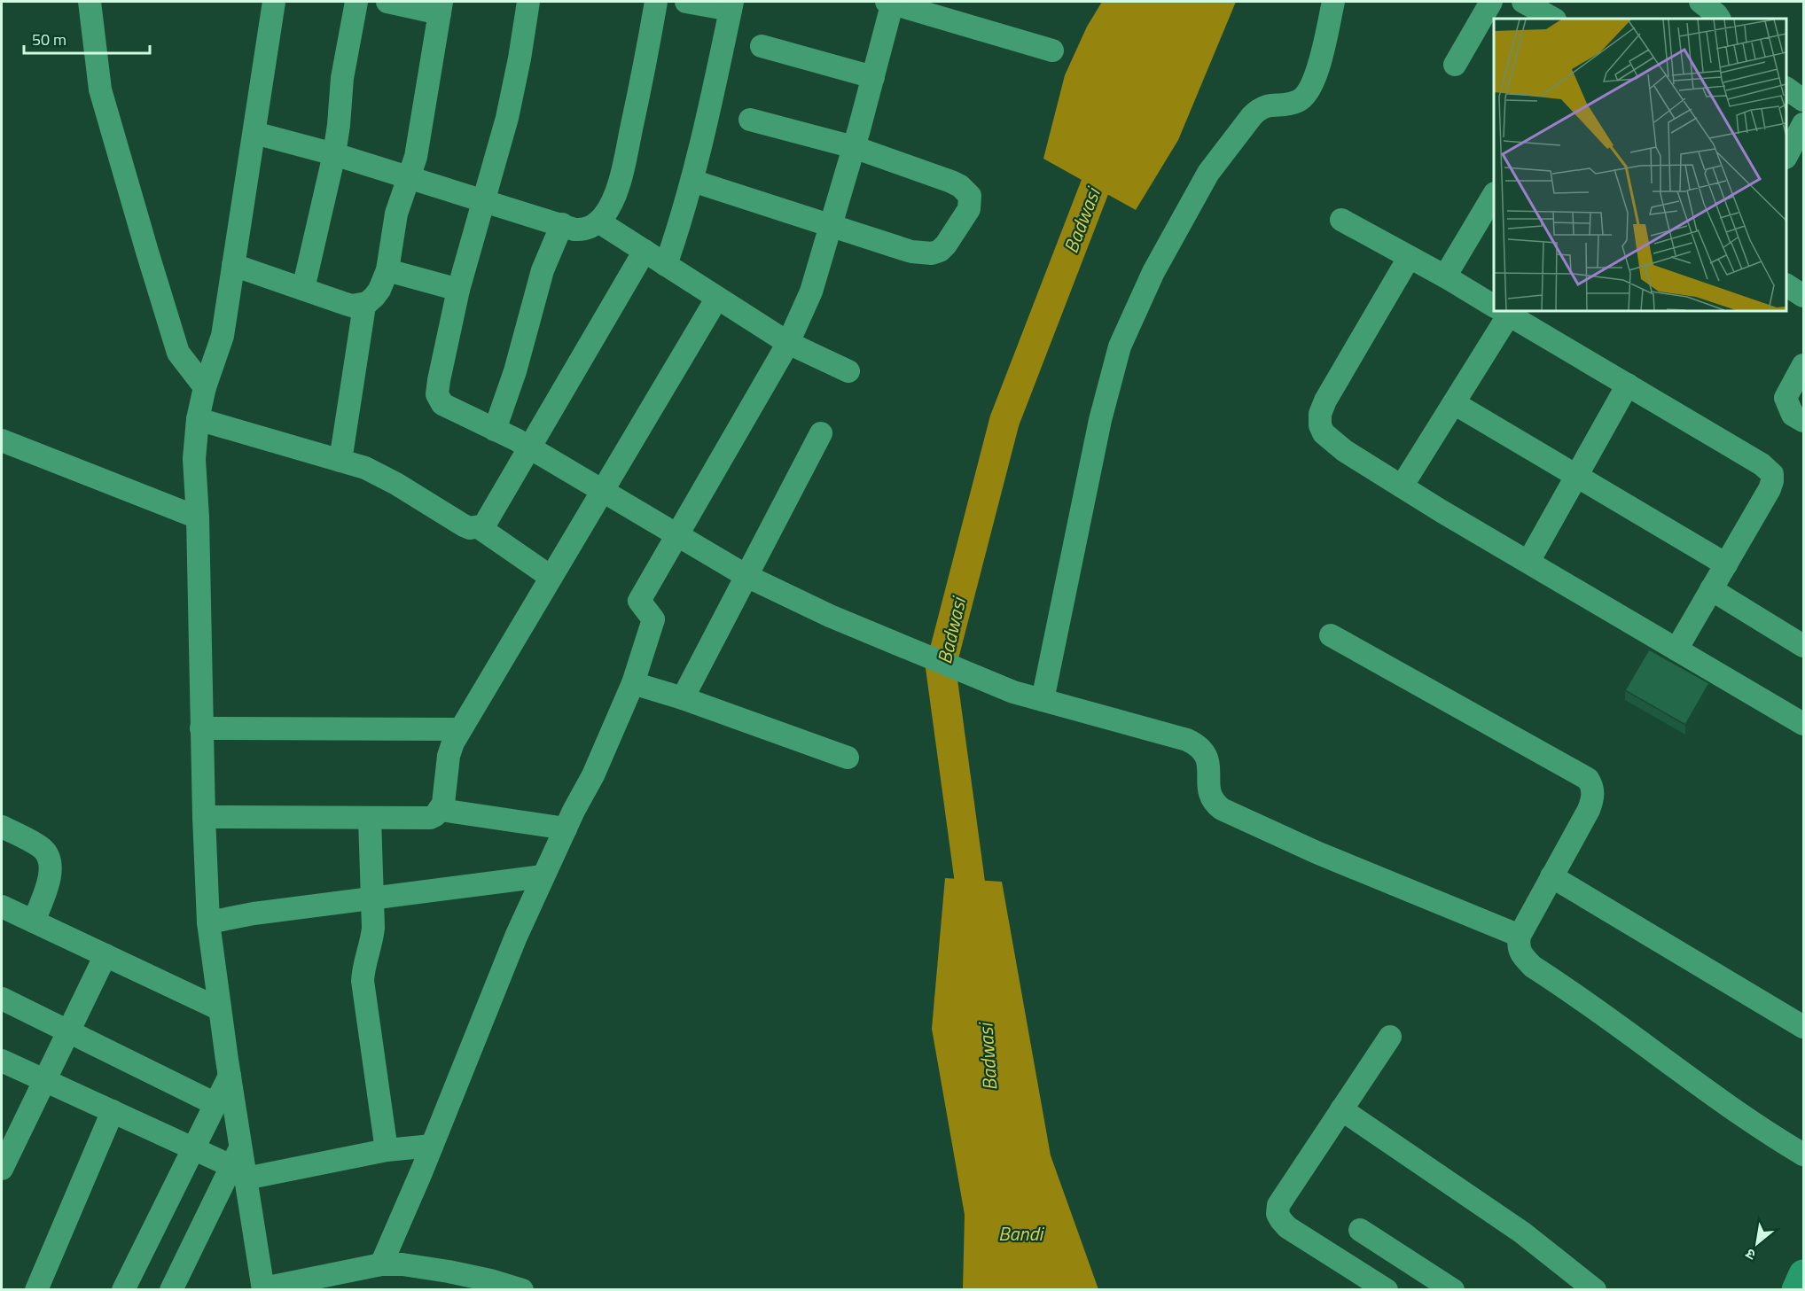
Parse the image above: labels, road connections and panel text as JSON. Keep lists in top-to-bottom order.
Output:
{
  "water": ["Badwasi", "Bandi"],
  "scale_bar": "50 m",
  "north": "bottom left"
}
